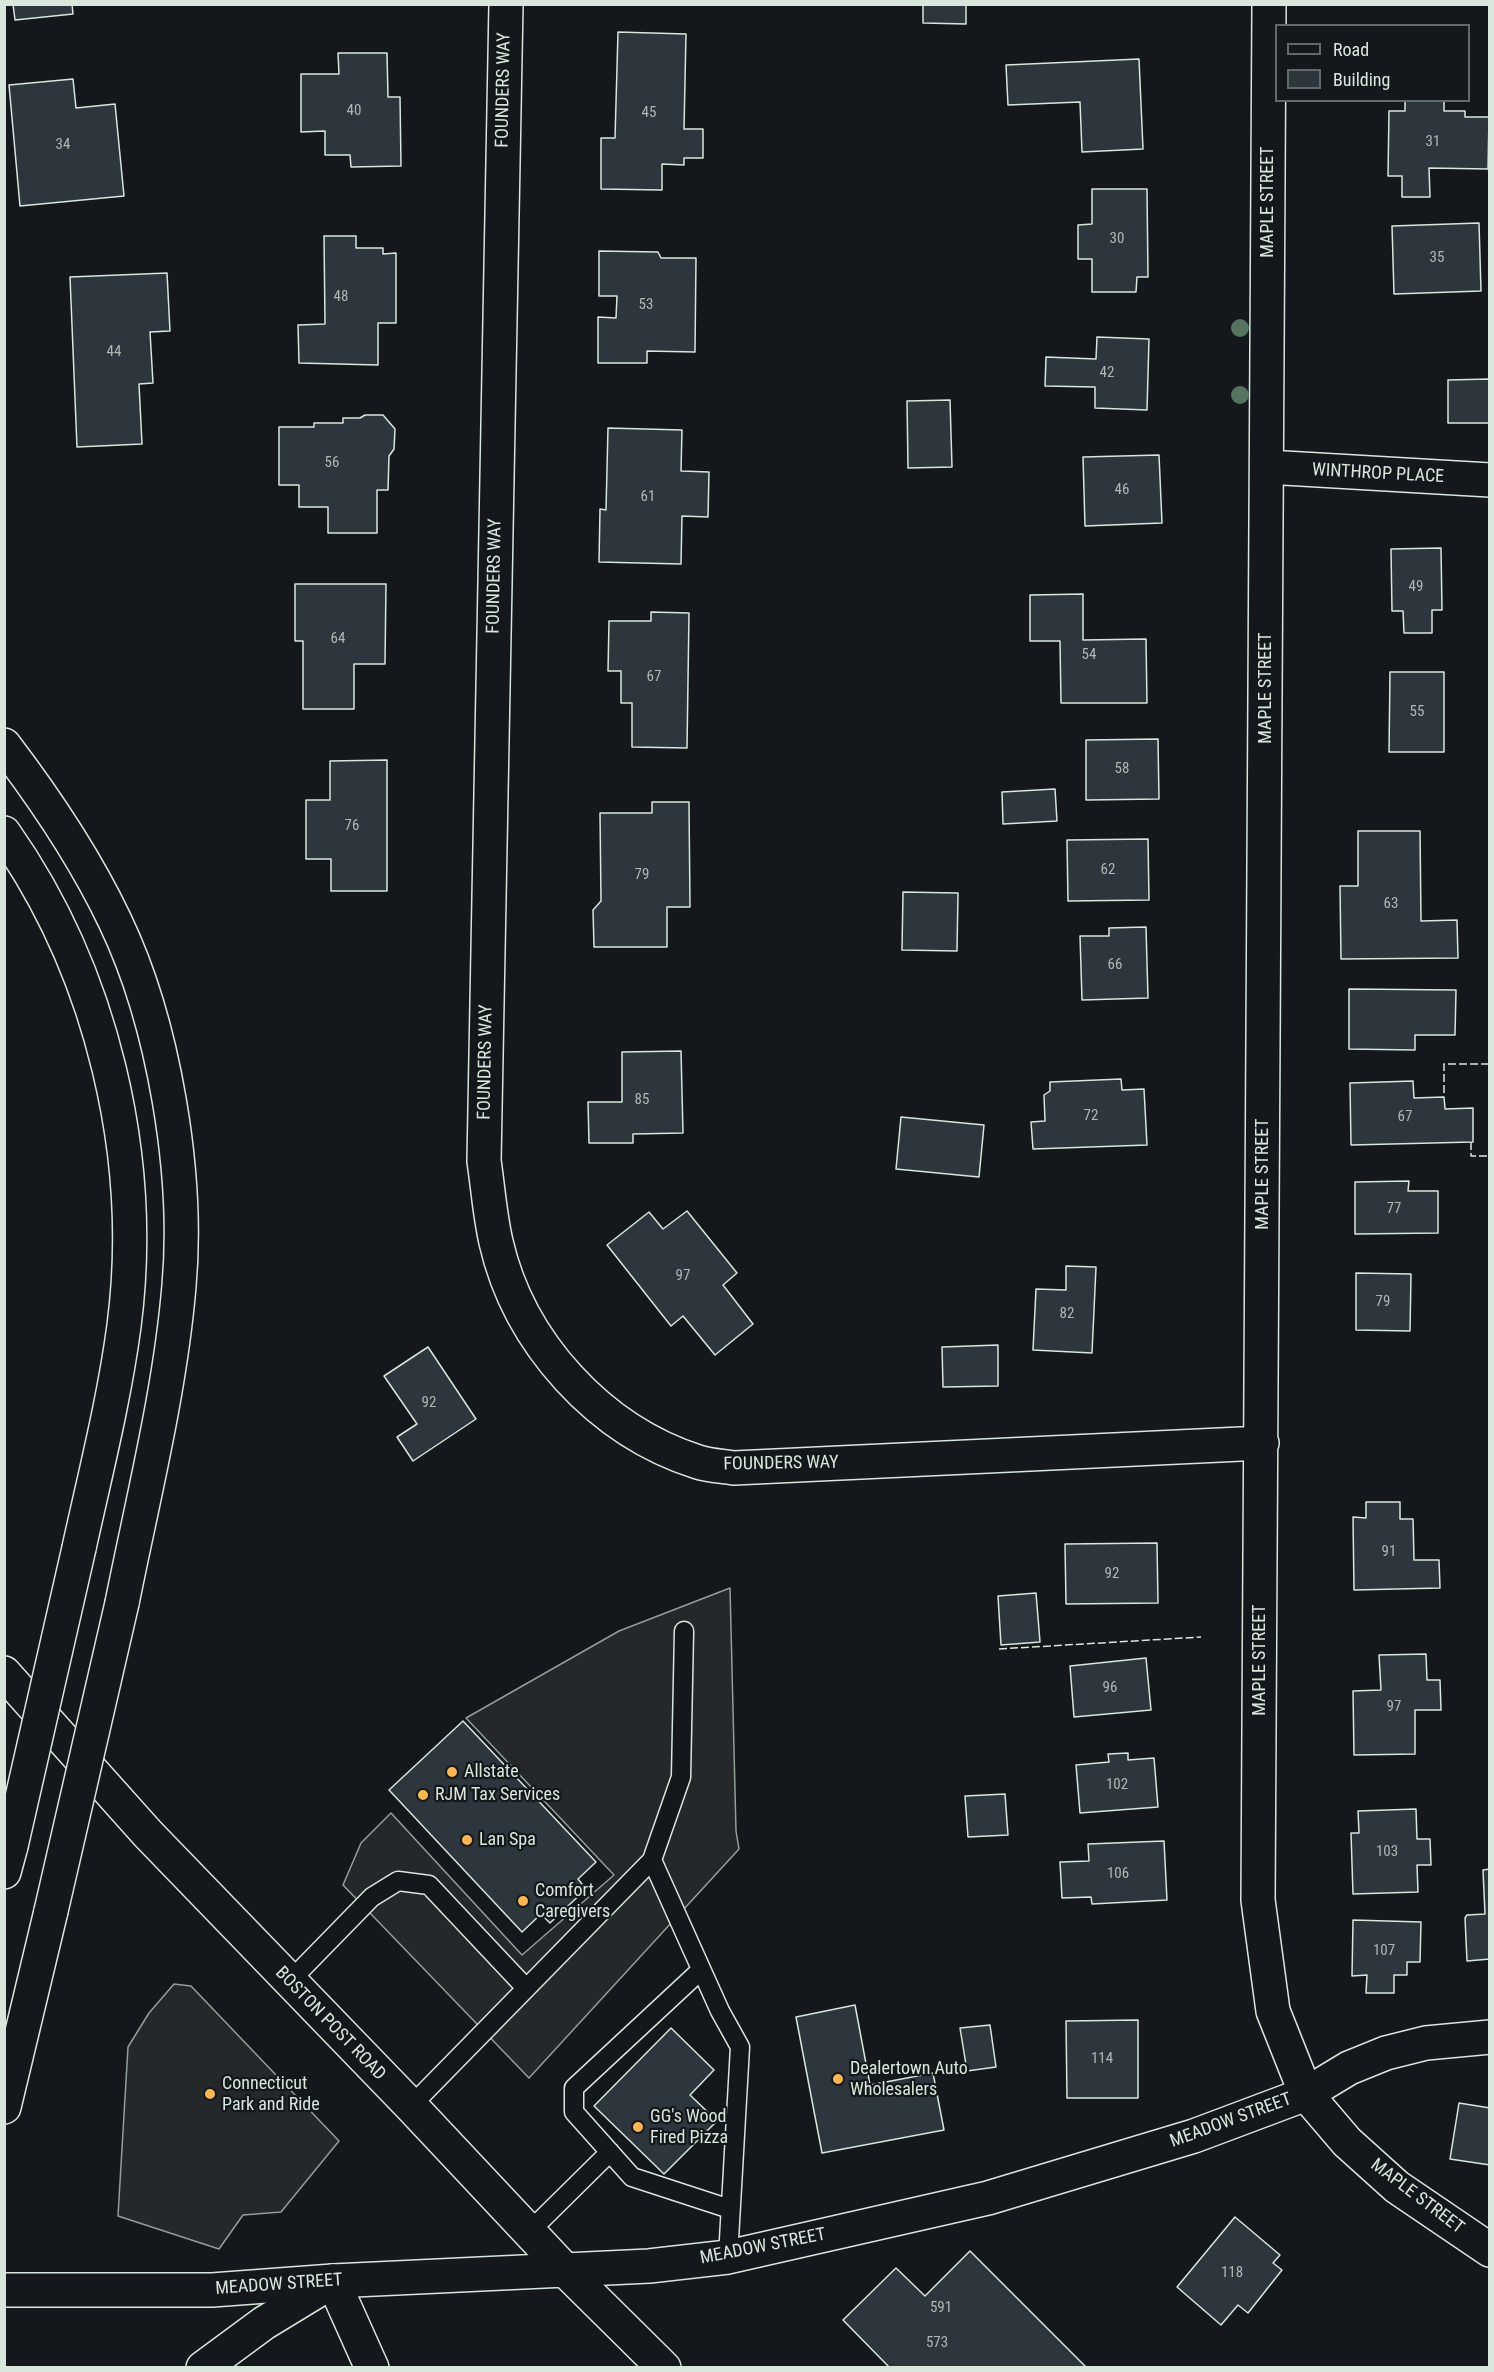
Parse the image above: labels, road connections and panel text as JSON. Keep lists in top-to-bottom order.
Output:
{
  "streets": {
    "main road": [
      "FOUNDERS WAY",
      "MAPLE STREET",
      "WINTHROP PLACE",
      "BOSTON POST ROAD",
      "MEADOW STREET"
    ]
  },
  "crossings": [
    ["FOUNDERS WAY", "MAPLE STREET"],
    ["MAPLE STREET", "WINTHROP PLACE"],
    ["MAPLE STREET", "MEADOW STREET"],
    ["BOSTON POST ROAD", "MEADOW STREET"]
  ],
  "places": [
    "Allstate",
    "RJM Tax Services",
    "Lan Spa",
    "Comfort Caregivers",
    "Dealertown Auto Wholesalers",
    "Connecticut Park and Ride",
    "GG's Wood Fired Pizza"
  ],
  "house_numbers": [
    "40",
    "45",
    "31",
    "34",
    "30",
    "35",
    "48",
    "53",
    "44",
    "42",
    "56",
    "46",
    "61",
    "49",
    "64",
    "54",
    "67",
    "55",
    "58",
    "76",
    "62",
    "79",
    "63",
    "66",
    "85",
    "72",
    "67",
    "77",
    "97",
    "79",
    "82",
    "92",
    "91",
    "92",
    "96",
    "97",
    "102",
    "103",
    "106",
    "107",
    "114",
    "118",
    "591",
    "573"
  ],
  "legend": ["Road", "Building"]
}
